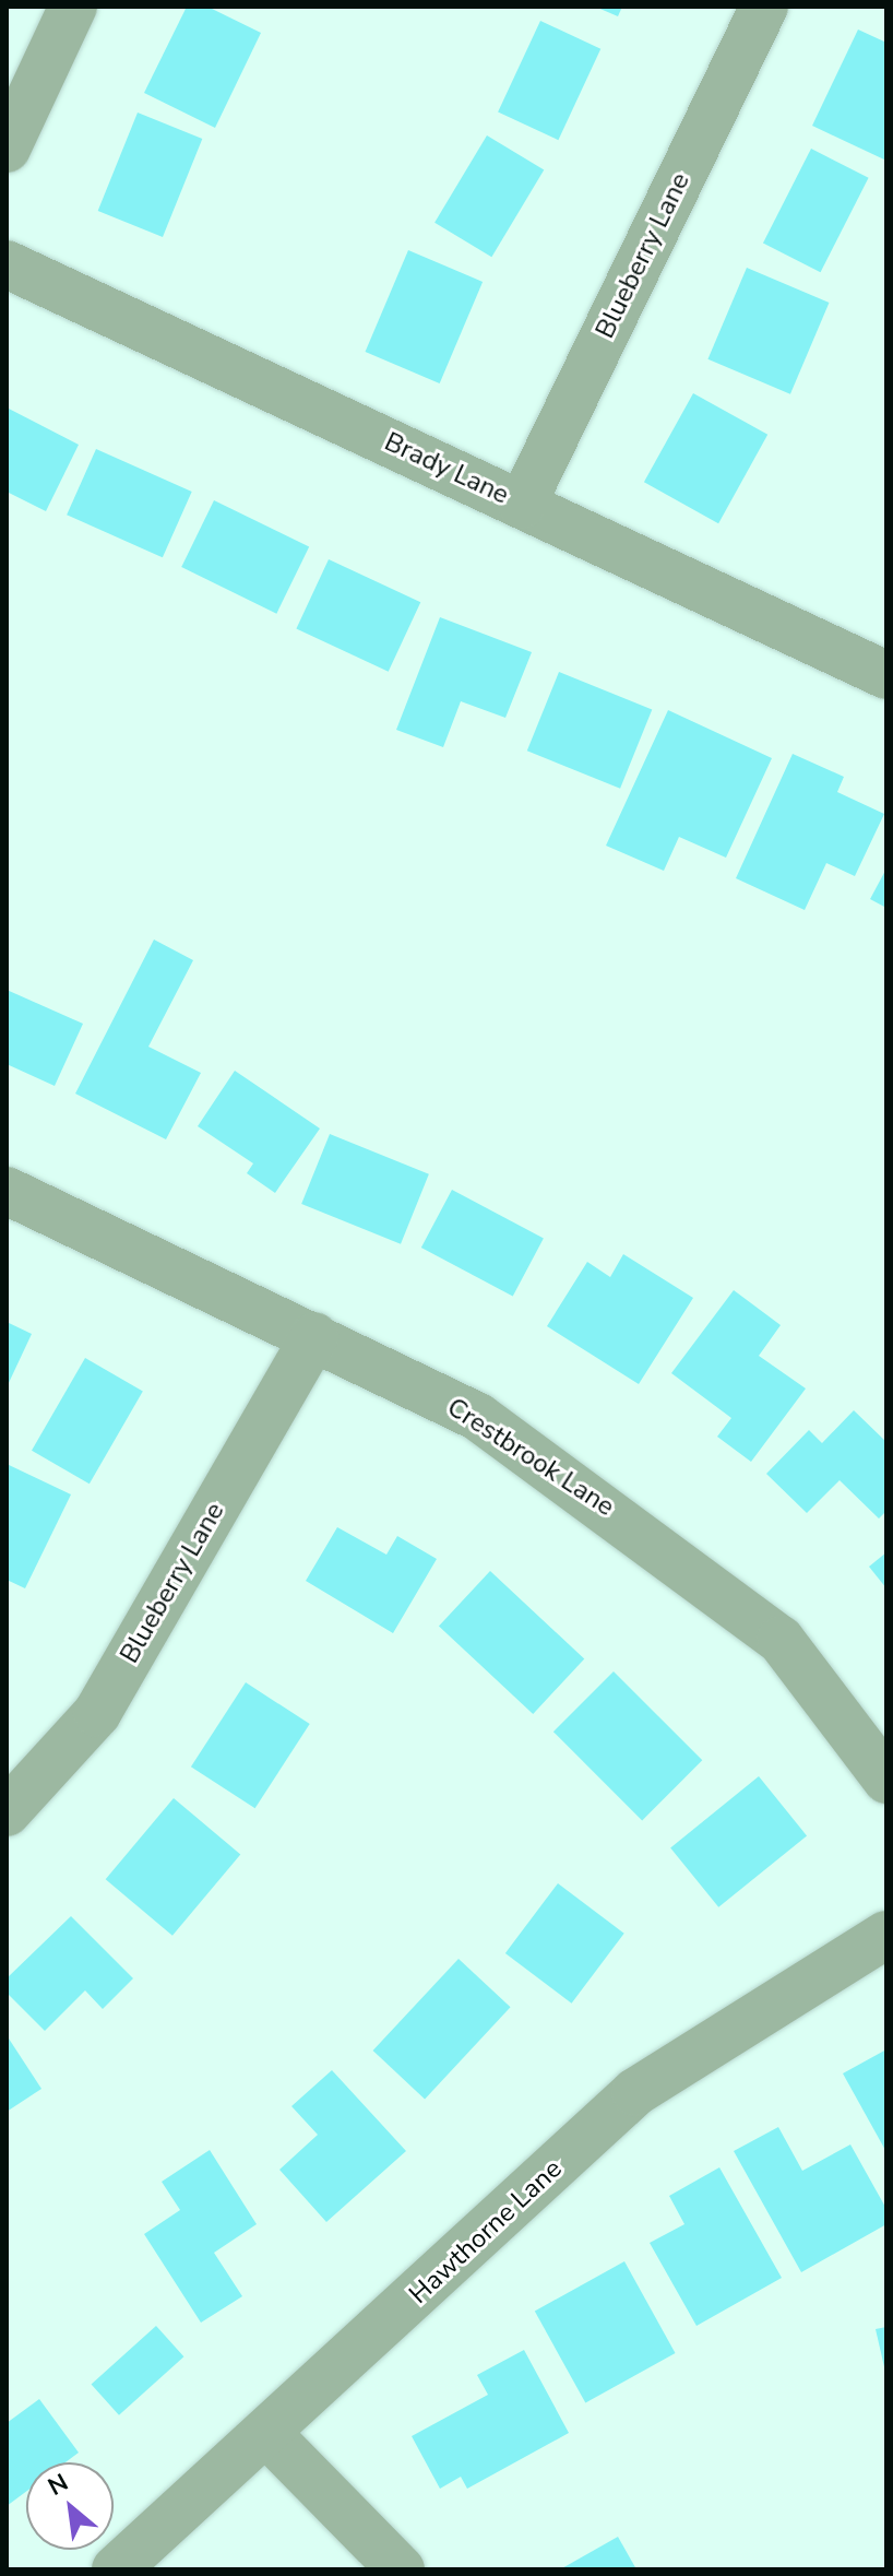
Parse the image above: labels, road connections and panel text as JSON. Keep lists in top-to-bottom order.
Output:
{
  "streets": {
    "street": [
      "Blueberry Lane",
      "Brady Lane",
      "Crestbrook Lane",
      "Hawthorne Lane"
    ]
  },
  "crossings": [
    ["Blueberry Lane", "Brady Lane"],
    ["Blueberry Lane", "Crestbrook Lane"]
  ],
  "north": "top left"
}
